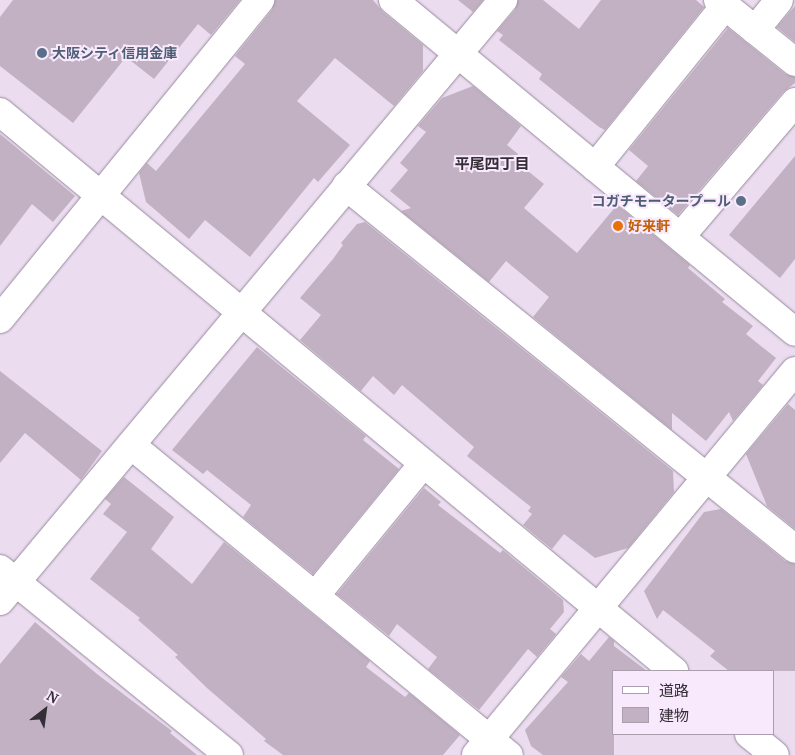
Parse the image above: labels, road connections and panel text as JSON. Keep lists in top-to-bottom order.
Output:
{
  "districts": ["平尾四丁目"],
  "places": ["大阪シティ信用金庫", "コガチモータープール", "好来軒"],
  "legend": ["道路", "建物"],
  "north": "top right"
}
